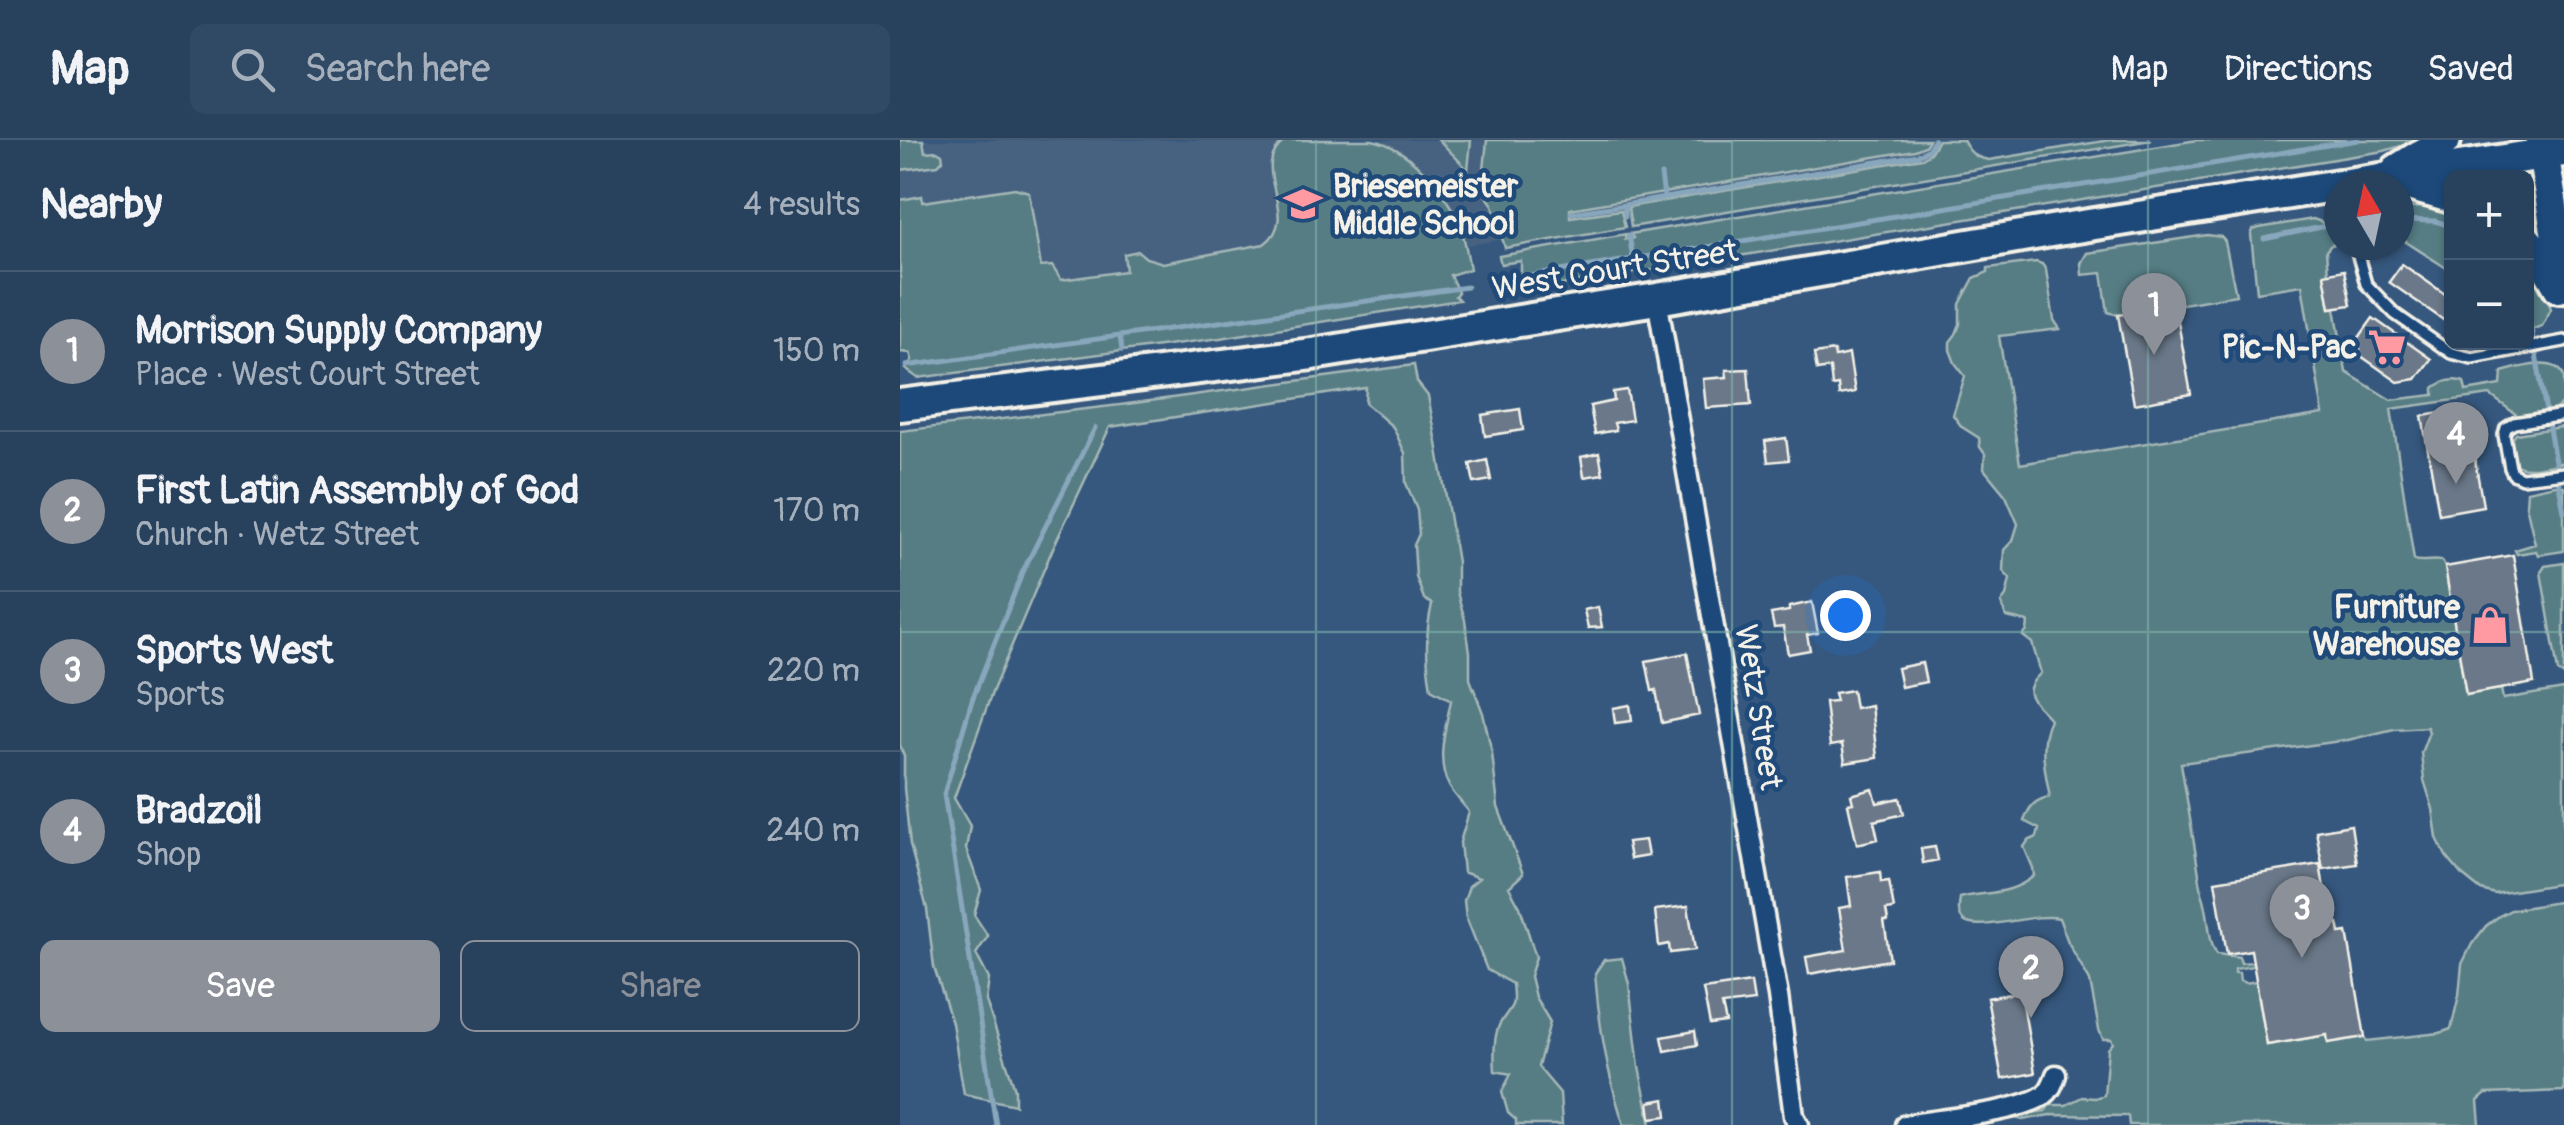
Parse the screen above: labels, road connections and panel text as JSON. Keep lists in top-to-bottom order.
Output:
{
  "streets": {
    "main road": ["West Court Street"],
    "street": ["Wetz Street"]
  },
  "crossings": [
    ["West Court Street", "Wetz Street"]
  ],
  "places": {
    "school or university": ["Briesemeister Middle School"],
    "supermarket": ["Pic-N-Pac"],
    "shop": ["Furniture Warehouse"]
  },
  "north": "top",
  "page": {
    "header": "Map",
    "search": "Search here",
    "nav": ["Map", "Directions", "Saved"],
    "heading": ["Nearby", "4 results"],
    "map_buttons": ["+", "−"],
    "list": [
      {
        "mark": "1",
        "name": "Morrison Supply Company",
        "note": "Place · West Court Street",
        "value": "150 m"
      },
      {
        "mark": "2",
        "name": "First Latin Assembly of God",
        "note": "Church · Wetz Street",
        "value": "170 m"
      },
      {
        "mark": "3",
        "name": "Sports West",
        "note": "Sports",
        "value": "220 m"
      },
      {
        "mark": "4",
        "name": "Bradzoil",
        "note": "Shop",
        "value": "240 m"
      }
    ],
    "pins": [
      "1",
      "4",
      "3",
      "2"
    ],
    "buttons": ["Save", "Share"]
  }
}
